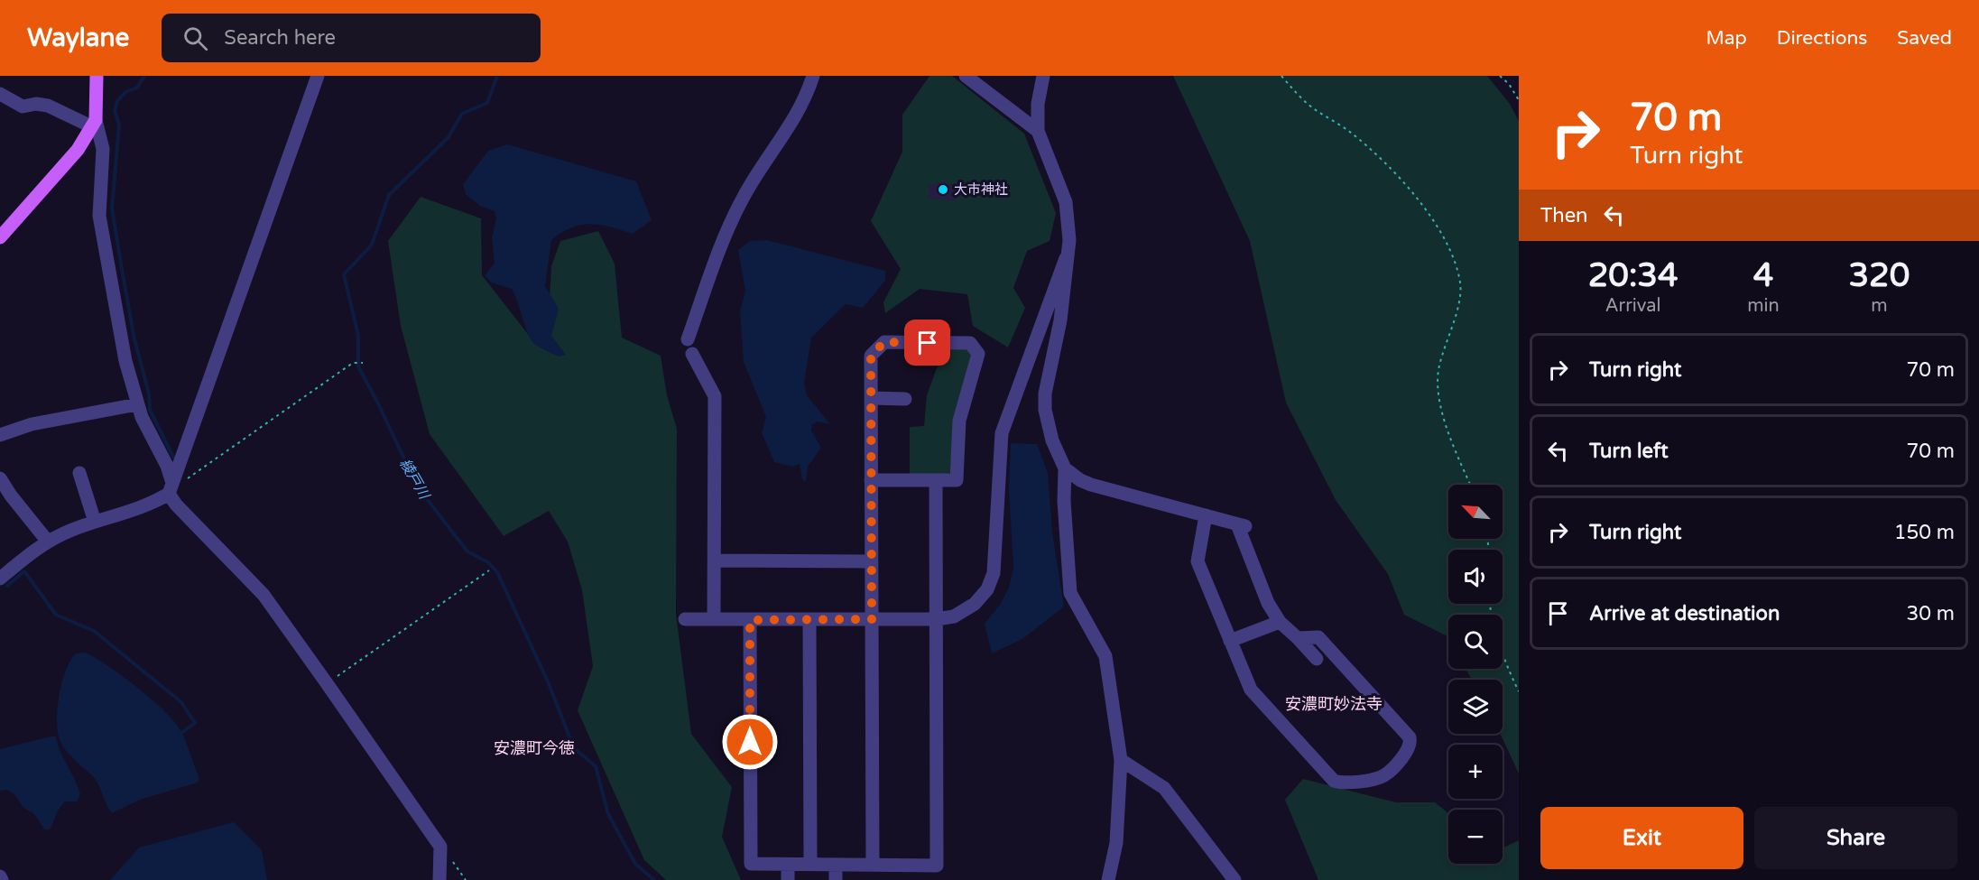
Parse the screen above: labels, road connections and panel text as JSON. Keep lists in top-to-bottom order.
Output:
{
  "districts": ["安濃町妙法寺", "安濃町今徳"],
  "water": ["綾戸川"],
  "places": ["大市神社"],
  "north": "top left",
  "page": {
    "header": "Waylane",
    "search": "Search here",
    "nav": ["Map", "Directions", "Saved"],
    "turn": ["70 m", "Turn right"],
    "then": "Then",
    "eta": [
      "20:34",
      "Arrival",
      "4",
      "min",
      "320",
      "m"
    ],
    "list": [
      {
        "name": "Turn right",
        "value": "70 m"
      },
      {
        "name": "Turn left",
        "value": "70 m"
      },
      {
        "name": "Turn right",
        "value": "150 m"
      },
      {
        "name": "Arrive at destination",
        "value": "30 m"
      }
    ],
    "map_buttons": ["+", "−"],
    "buttons": ["Exit", "Share"]
  }
}
